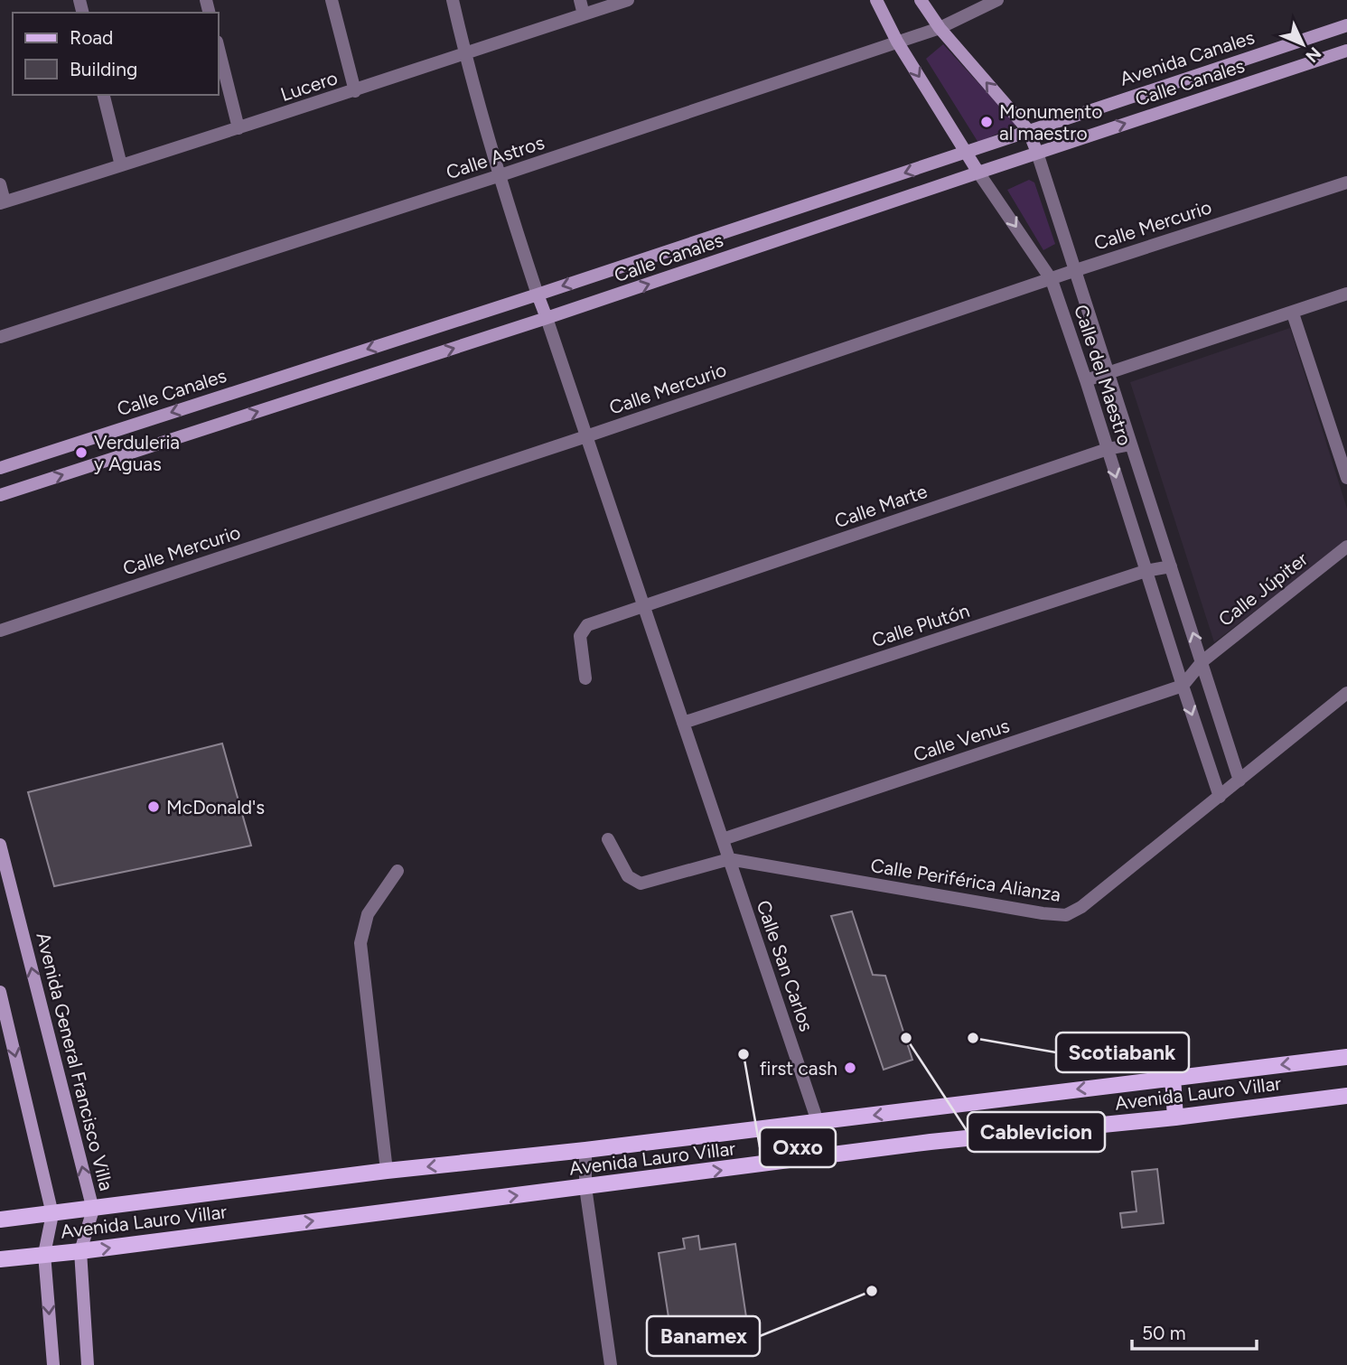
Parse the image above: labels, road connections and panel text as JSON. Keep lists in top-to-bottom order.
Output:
{
  "streets": {
    "main road": [
      "Avenida Canales",
      "Calle Canales",
      "Calle del Maestro",
      "Avenida General Francisco Villa",
      "Avenida Lauro Villar"
    ],
    "street": [
      "Lucero",
      "Calle Astros",
      "Calle Mercurio",
      "Calle Marte",
      "Calle Júpiter",
      "Calle Plutón",
      "Calle Venus",
      "Calle Periférica Alianza",
      "Calle San Carlos"
    ]
  },
  "crossings": [
    ["Avenida Canales", "Calle Canales"],
    ["Avenida Canales", "Calle del Maestro"],
    ["Calle Canales", "Calle del Maestro"],
    ["Calle Canales", "Calle San Carlos"],
    ["Calle Astros", "Calle del Maestro"],
    ["Calle Mercurio", "Calle del Maestro"],
    ["Calle Mercurio", "Calle San Carlos"],
    ["Calle del Maestro", "Calle Marte"],
    ["Calle del Maestro", "Calle Júpiter"],
    ["Calle del Maestro", "Calle Plutón"],
    ["Calle del Maestro", "Calle Venus"],
    ["Calle del Maestro", "Calle Periférica Alianza"],
    ["Calle Marte", "Calle San Carlos"],
    ["Calle Plutón", "Calle San Carlos"],
    ["Calle Venus", "Calle San Carlos"],
    ["Calle Periférica Alianza", "Calle San Carlos"],
    ["Calle San Carlos", "Avenida Lauro Villar"],
    ["Avenida General Francisco Villa", "Avenida Lauro Villar"]
  ],
  "places": [
    "Monumento al maestro",
    "Verduleria y Aguas",
    "McDonald's",
    "Cablevicion",
    "Scotiabank",
    "Oxxo",
    "first cash",
    "Banamex"
  ],
  "legend": ["Road", "Building"],
  "scale_bar": "50 m",
  "north": "bottom right"
}
